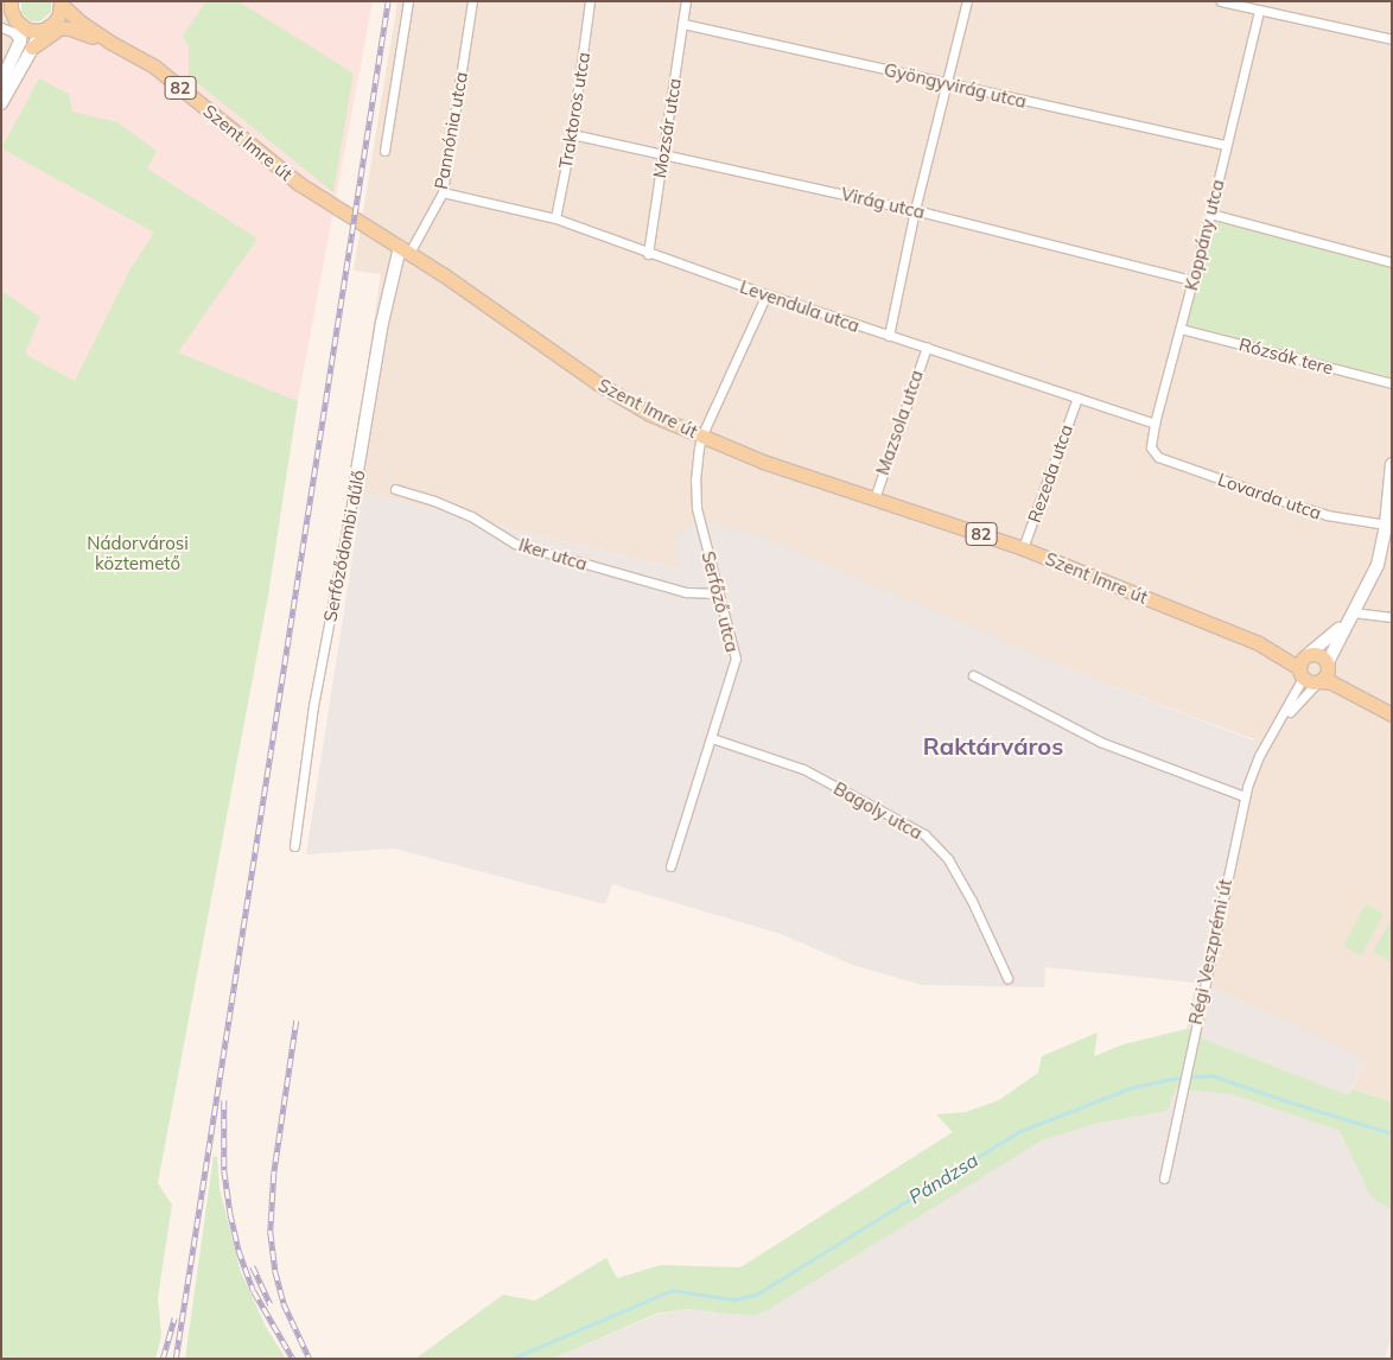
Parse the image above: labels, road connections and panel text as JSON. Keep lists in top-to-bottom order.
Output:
{
  "streets": {
    "main road": ["82", "Szent Imre út"],
    "street": [
      "Gyöngyvirág utca",
      "Traktoros utca",
      "Mozsár utca",
      "Pannónia utca",
      "Virág utca",
      "Koppány utca",
      "Levendula utca",
      "Rózsák tere",
      "Mazsola utca",
      "Rezeda utca",
      "Lovarda utca",
      "Serfőződombi dűlő",
      "Iker utca",
      "Serfőző utca",
      "Bagoly utca",
      "Régi Veszprémi út"
    ]
  },
  "crossings": [
    ["Gyöngyvirág utca", "Mozsár utca"],
    ["Gyöngyvirág utca", "Koppány utca"],
    ["82", "Szent Imre út"],
    ["82", "Régi Veszprémi út"],
    ["Traktoros utca", "Virág utca"],
    ["Traktoros utca", "Levendula utca"],
    ["Mozsár utca", "Virág utca"],
    ["Mozsár utca", "Levendula utca"],
    ["Pannónia utca", "Szent Imre út"],
    ["Pannónia utca", "Levendula utca"],
    ["Pannónia utca", "Serfőződombi dűlő"],
    ["Szent Imre út", "Mazsola utca"],
    ["Szent Imre út", "Rezeda utca"],
    ["Szent Imre út", "Serfőződombi dűlő"],
    ["Szent Imre út", "Serfőző utca"],
    ["Szent Imre út", "Régi Veszprémi út"],
    ["Virág utca", "Koppány utca"],
    ["Koppány utca", "Levendula utca"],
    ["Koppány utca", "Rózsák tere"],
    ["Koppány utca", "Lovarda utca"],
    ["Levendula utca", "Mazsola utca"],
    ["Levendula utca", "Rezeda utca"],
    ["Levendula utca", "Serfőző utca"],
    ["Iker utca", "Serfőző utca"],
    ["Serfőző utca", "Bagoly utca"]
  ],
  "districts": ["Raktárváros"],
  "water": ["Pándzsa"],
  "parks": ["Nádorvárosi köztemető"]
}
